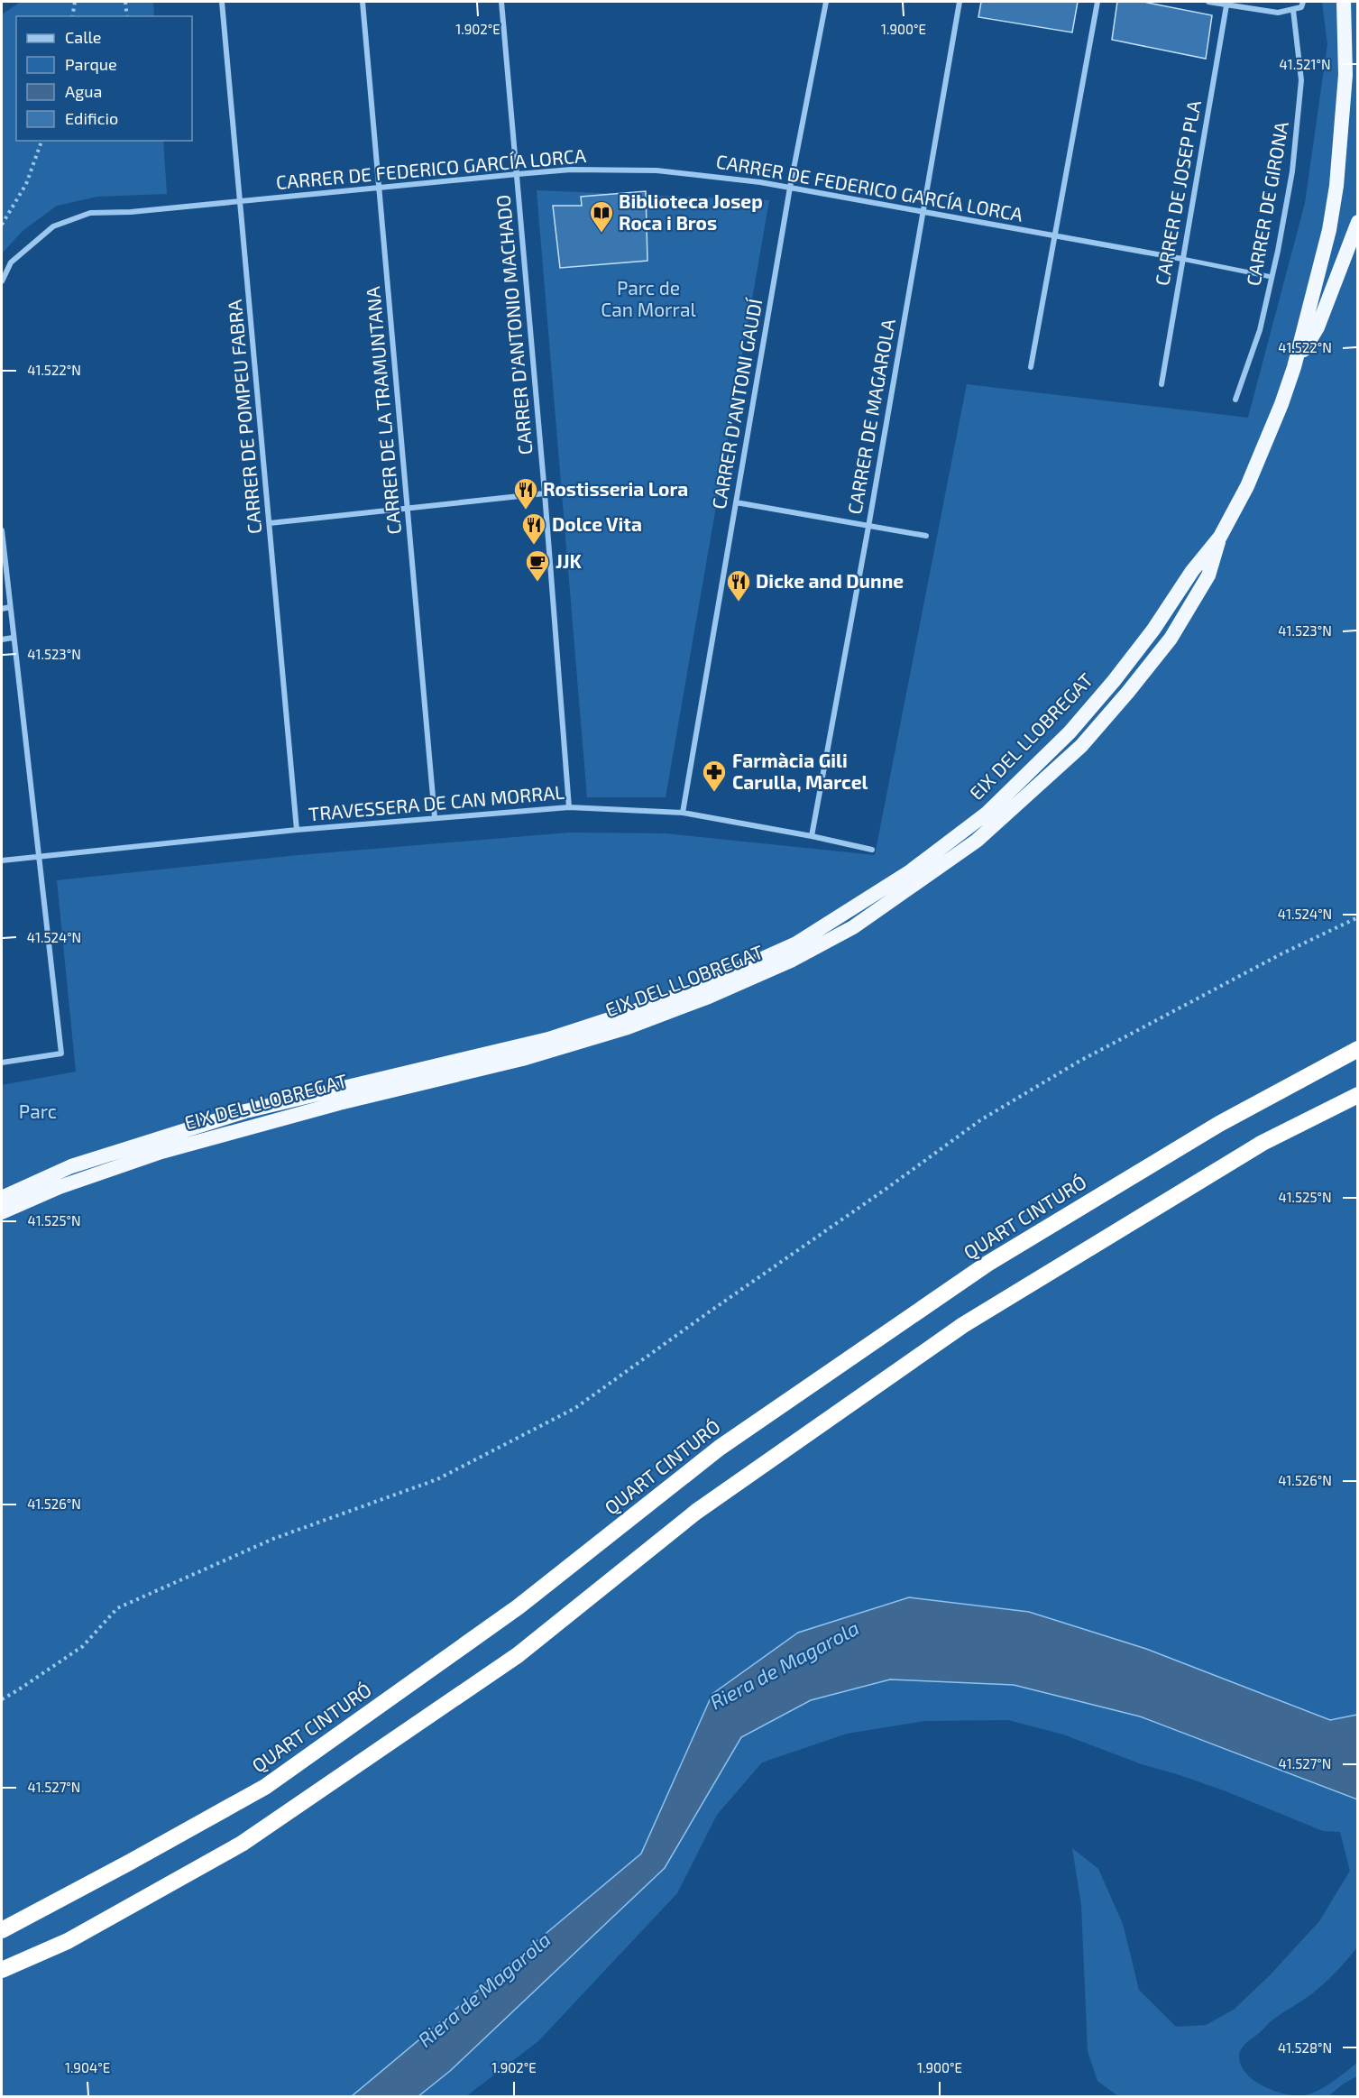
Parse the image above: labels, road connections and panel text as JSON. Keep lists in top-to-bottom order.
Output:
{
  "streets": {
    "highway": ["EIX DEL LLOBREGAT", "QUART CINTURÓ"],
    "street": [
      "CARRER DE FEDERICO GARCÍA LORCA",
      "CARRER DE JOSEP PLA",
      "CARRER DE GIRONA",
      "CARRER D'ANTONIO MACHADO",
      "CARRER D'ANTONI GAUDÍ",
      "CARRER DE LA TRAMUNTANA",
      "CARRER DE POMPEU FABRA",
      "CARRER DE MAGAROLA",
      "TRAVESSERA DE CAN MORRAL"
    ]
  },
  "crossings": [
    ["CARRER DE FEDERICO GARCÍA LORCA", "CARRER DE JOSEP PLA"],
    ["CARRER DE FEDERICO GARCÍA LORCA", "CARRER DE GIRONA"],
    ["CARRER DE FEDERICO GARCÍA LORCA", "CARRER D'ANTONIO MACHADO"],
    ["CARRER DE FEDERICO GARCÍA LORCA", "CARRER D'ANTONI GAUDÍ"],
    ["CARRER DE FEDERICO GARCÍA LORCA", "CARRER DE LA TRAMUNTANA"],
    ["CARRER DE FEDERICO GARCÍA LORCA", "CARRER DE POMPEU FABRA"],
    ["CARRER DE FEDERICO GARCÍA LORCA", "CARRER DE MAGAROLA"],
    ["CARRER D'ANTONIO MACHADO", "TRAVESSERA DE CAN MORRAL"],
    ["CARRER D'ANTONI GAUDÍ", "TRAVESSERA DE CAN MORRAL"],
    ["CARRER DE LA TRAMUNTANA", "TRAVESSERA DE CAN MORRAL"],
    ["CARRER DE POMPEU FABRA", "TRAVESSERA DE CAN MORRAL"],
    ["CARRER DE MAGAROLA", "TRAVESSERA DE CAN MORRAL"]
  ],
  "water": ["Riera de Magarola"],
  "parks": ["Parc de Can Morral", "Parc"],
  "places": {
    "library": ["Biblioteca Josep Roca i Bros"],
    "restaurant": ["Rostisseria Lora", "Dolce Vita", "Dicke and Dunne"],
    "cafe": ["JJK"],
    "pharmacy": ["Farmàcia Gili Carulla, Marcel"]
  },
  "legend": [
    "Calle",
    "Parque",
    "Agua",
    "Edificio"
  ],
  "coordinates": [
    "1.902°E",
    "1.900°E",
    "41.521°N",
    "41.522°N",
    "41.523°N",
    "41.524°N",
    "41.525°N",
    "41.526°N",
    "41.527°N",
    "41.528°N",
    "1.904°E"
  ]
}
